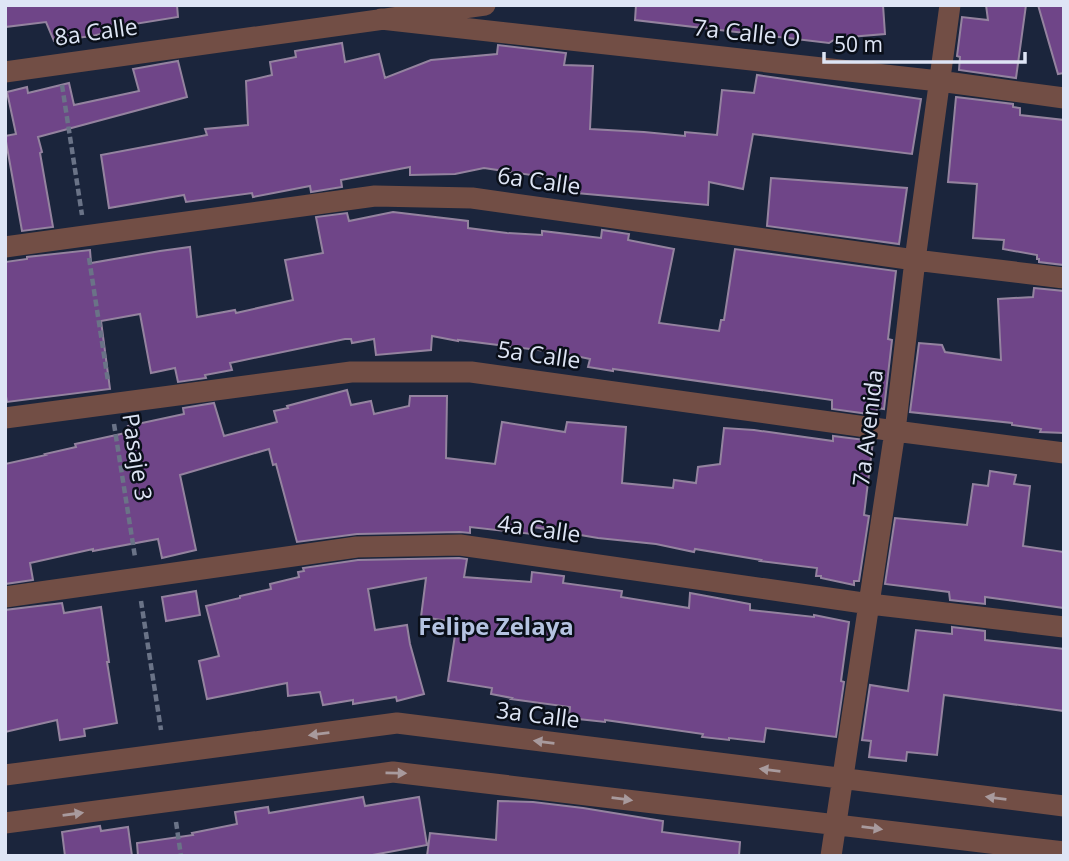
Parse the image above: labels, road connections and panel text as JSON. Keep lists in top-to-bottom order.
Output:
{
  "streets": {
    "street": [
      "8a Calle",
      "7a Calle O",
      "6a Calle",
      "5a Calle",
      "7a Avenida",
      "4a Calle",
      "3a Calle"
    ],
    "path": ["Pasaje 3"]
  },
  "crossings": [
    ["8a Calle", "7a Calle O"],
    ["8a Calle", "Pasaje 3"],
    ["7a Calle O", "7a Avenida"],
    ["6a Calle", "7a Avenida"],
    ["6a Calle", "Pasaje 3"],
    ["5a Calle", "7a Avenida"],
    ["5a Calle", "Pasaje 3"],
    ["7a Avenida", "4a Calle"],
    ["7a Avenida", "3a Calle"],
    ["Pasaje 3", "4a Calle"],
    ["Pasaje 3", "3a Calle"]
  ],
  "districts": ["Felipe Zelaya"],
  "scale_bar": "50 m"
}
